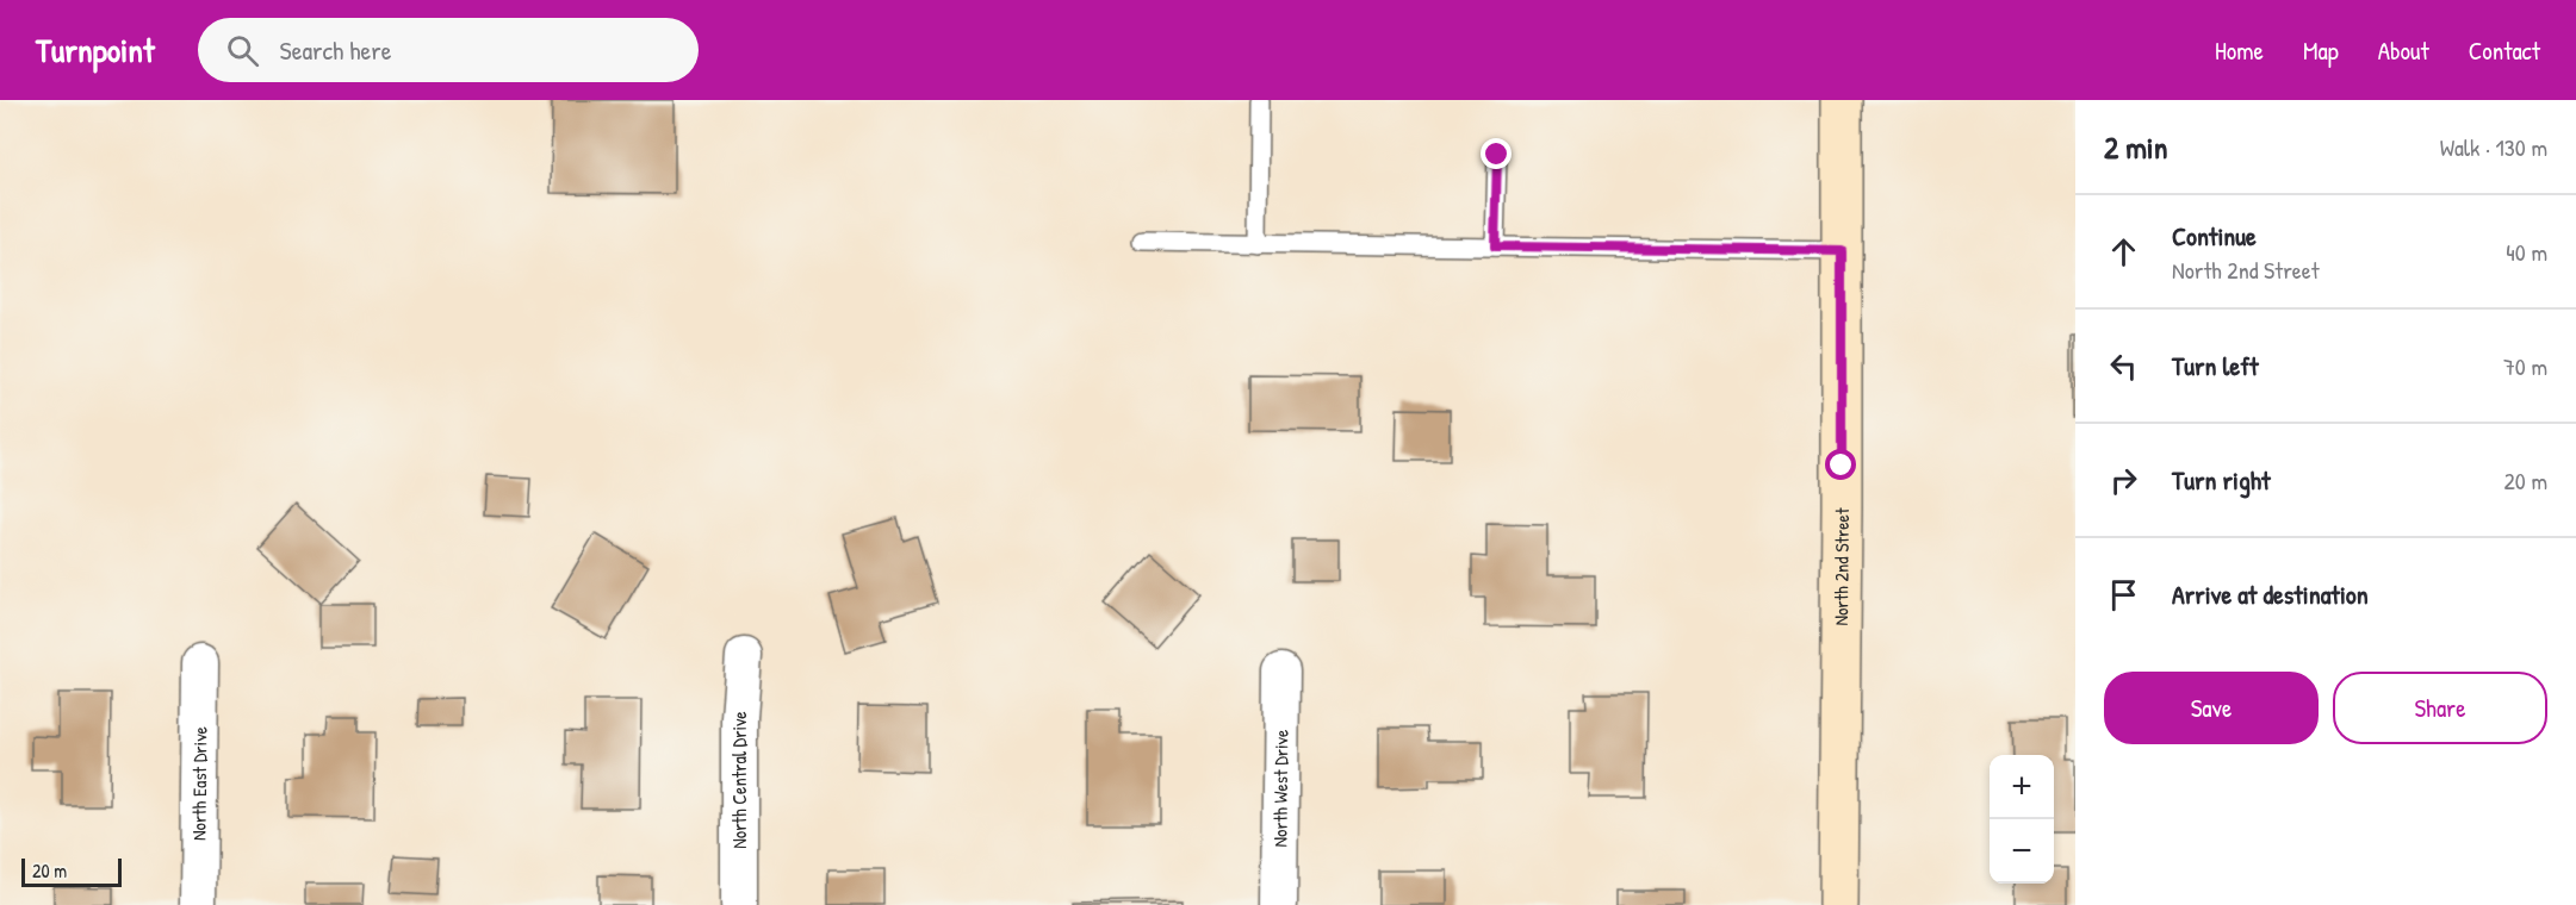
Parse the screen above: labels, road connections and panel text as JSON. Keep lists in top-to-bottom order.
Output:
{
  "streets": {
    "main road": ["North 2nd Street"],
    "street": ["North Central Drive", "North East Drive", "North West Drive"]
  },
  "scale_bar": "20 m",
  "page": {
    "header": "Turnpoint",
    "search": "Search here",
    "nav": [
      "Home",
      "Map",
      "About",
      "Contact"
    ],
    "heading": ["2 min", "Walk · 130 m"],
    "list": [
      ["Continue", "North 2nd Street", "40 m"],
      ["Turn left", "70 m"],
      ["Turn right", "20 m"],
      "Arrive at destination"
    ],
    "buttons": ["Save", "Share"],
    "map_buttons": ["+", "−"],
    "scale": "20 m"
  }
}
